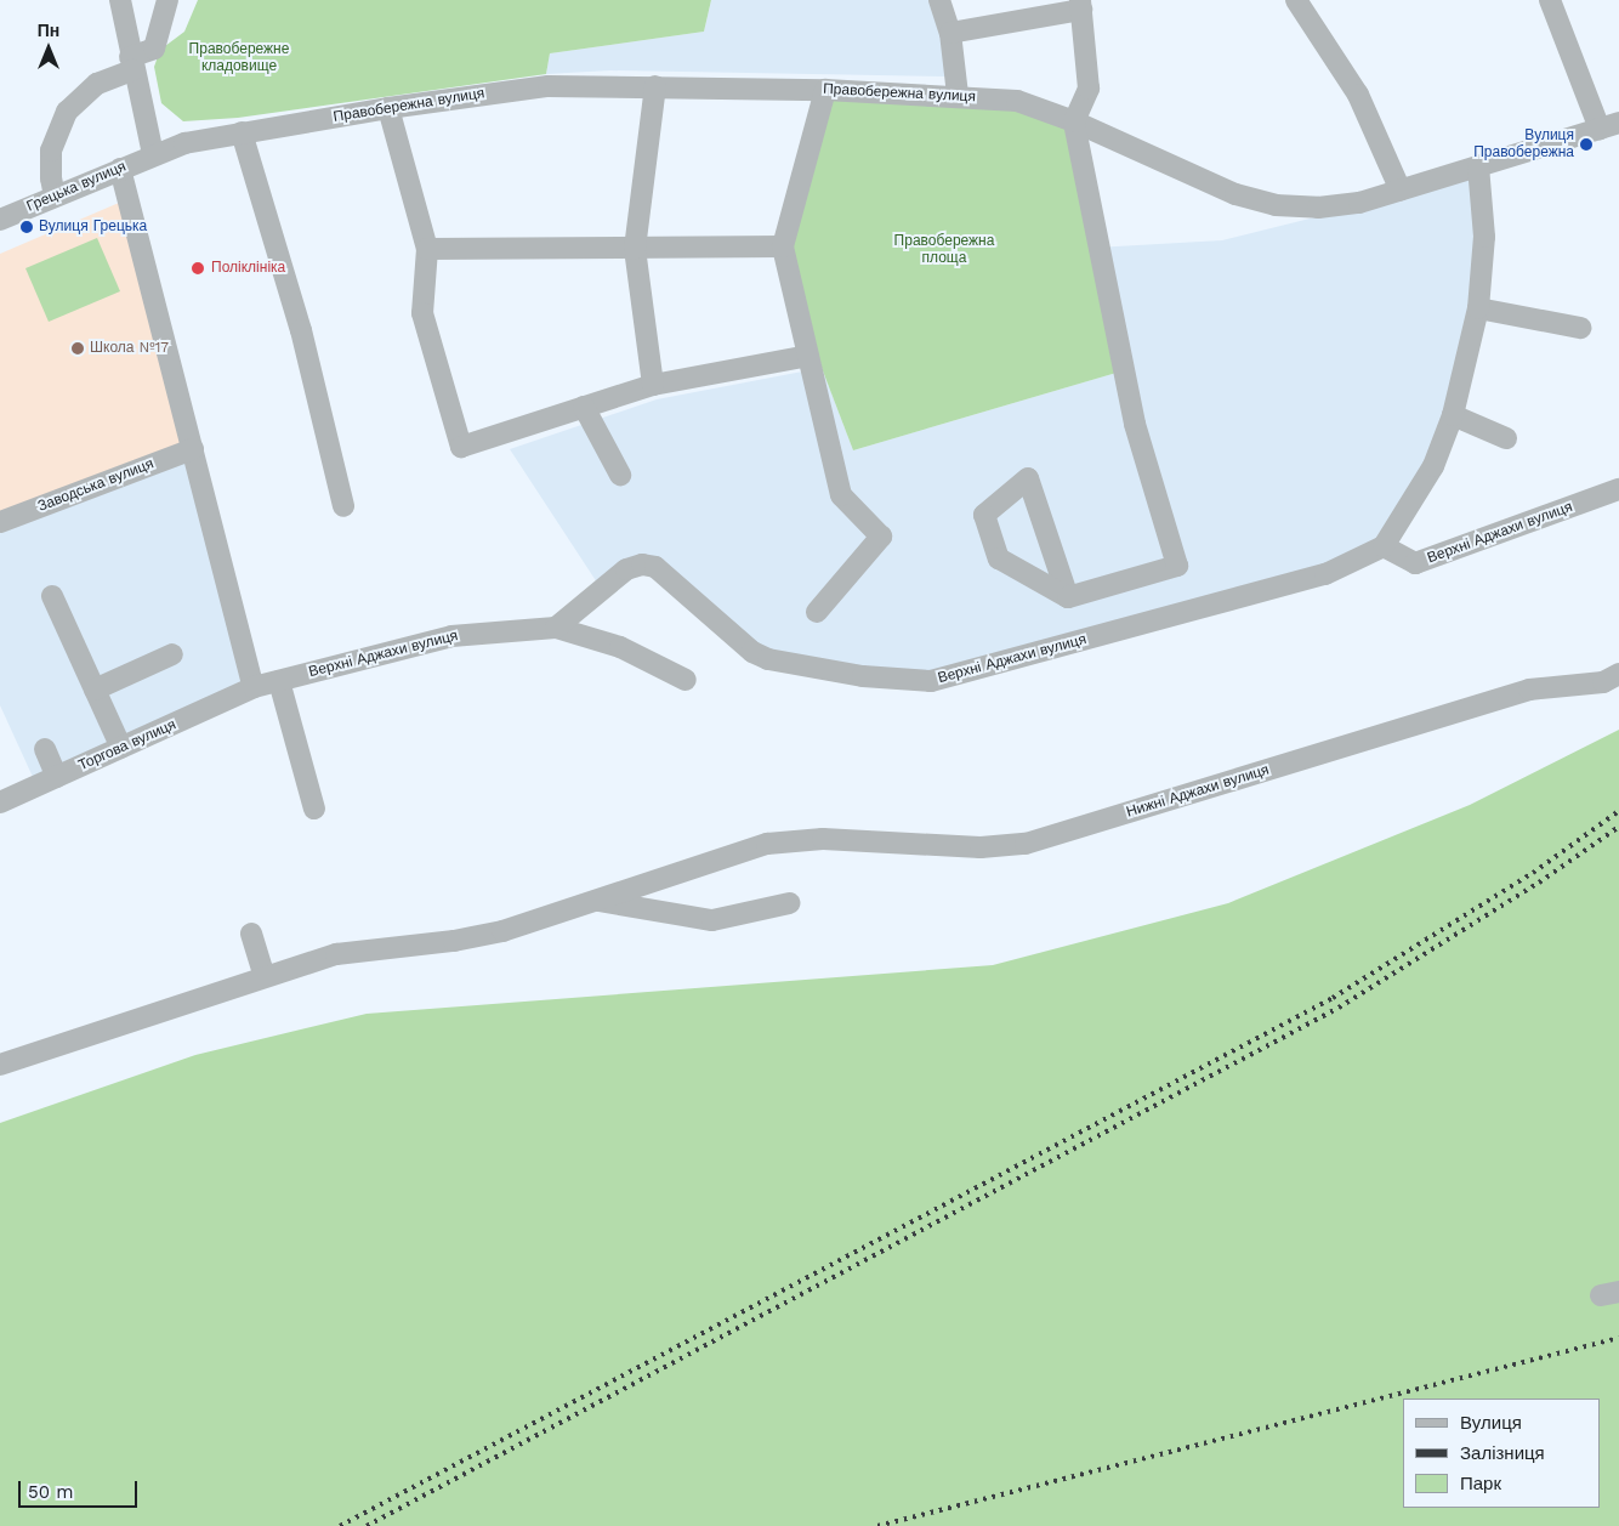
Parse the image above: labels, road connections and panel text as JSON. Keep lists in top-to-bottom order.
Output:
{
  "streets": {
    "street": [
      "Правобережна вулиця",
      "Грецька вулиця",
      "Заводська вулиця",
      "Верхні Аджахи вулиця",
      "Торгова вулиця",
      "Нижні Аджахи вулиця"
    ]
  },
  "crossings": [
    ["Правобережна вулиця", "Грецька вулиця"],
    ["Верхні Аджахи вулиця", "Торгова вулиця"]
  ],
  "parks": ["Правобережне кладовище", "Правобережна площа"],
  "places": [
    "Вулиця Правобережна",
    "Вулиця Грецька",
    "Поліклініка",
    "Школа №17"
  ],
  "legend": ["Вулиця", "Залізниця", "Парк"],
  "scale_bar": "50 m",
  "north": "top"
}
